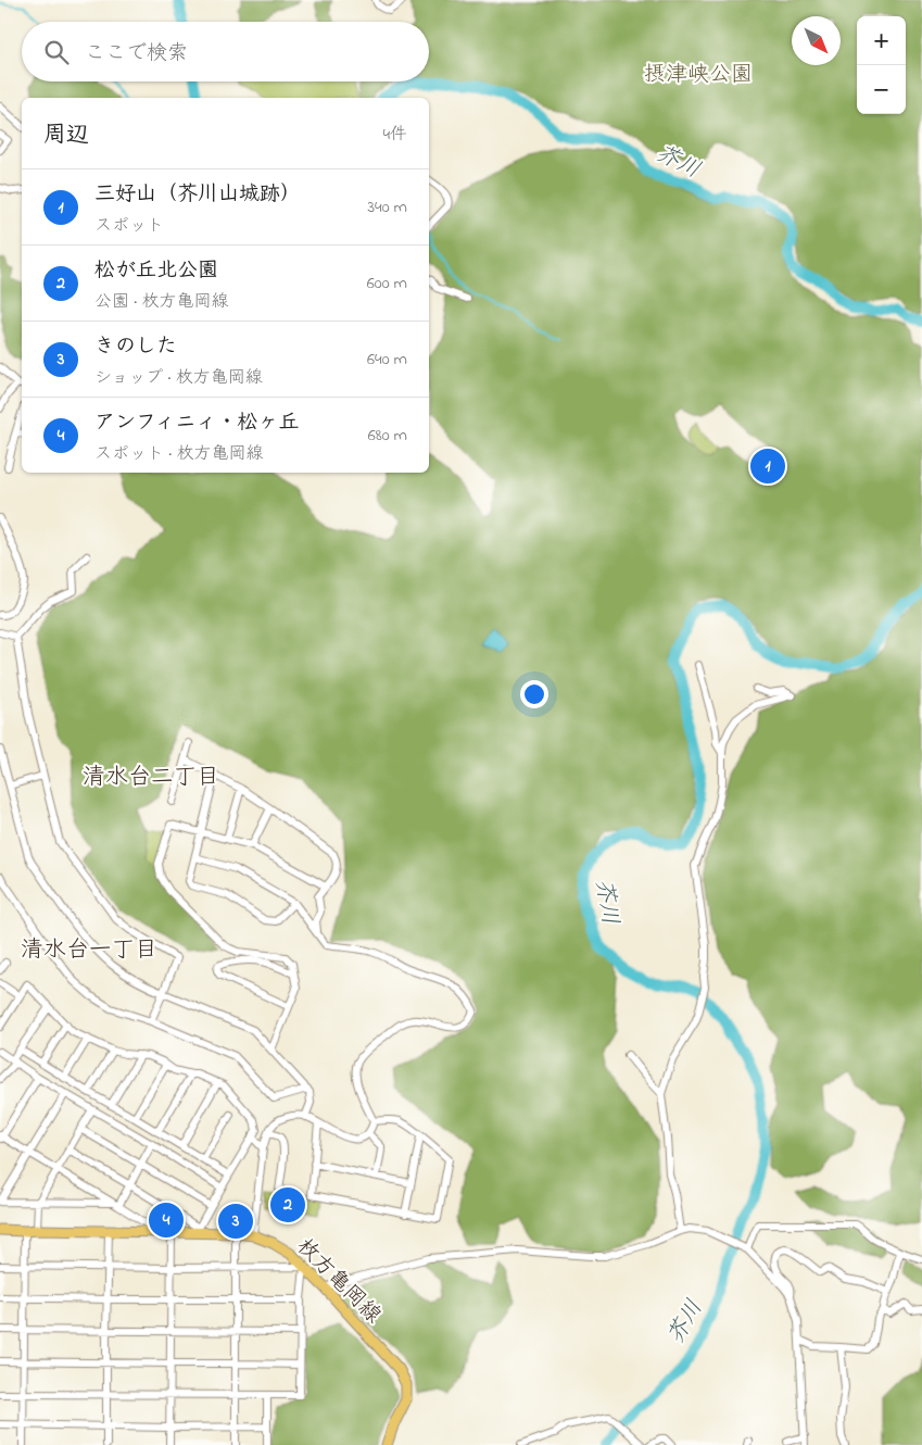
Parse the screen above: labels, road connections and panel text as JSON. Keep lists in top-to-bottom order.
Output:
{
  "streets": {
    "main road": ["枚方亀岡線"]
  },
  "districts": ["清水台二丁目", "清水台一丁目"],
  "water": ["芥川"],
  "parks": ["摂津峡公園"],
  "north": "bottom right",
  "page": {
    "map_buttons": ["+", "−"],
    "search": "ここで検索",
    "heading": ["周辺", "4件"],
    "list": [
      {
        "mark": "1",
        "name": "三好山（芥川山城跡）",
        "note": "スポット",
        "value": "340 m"
      },
      {
        "mark": "2",
        "name": "松が丘北公園",
        "note": "公園 · 枚方亀岡線",
        "value": "600 m"
      },
      {
        "mark": "3",
        "name": "きのした",
        "note": "ショップ · 枚方亀岡線",
        "value": "640 m"
      },
      {
        "mark": "4",
        "name": "アンフィニィ・松ヶ丘",
        "note": "スポット · 枚方亀岡線",
        "value": "680 m"
      }
    ],
    "pins": [
      "1",
      "2",
      "4",
      "3"
    ]
  }
}
